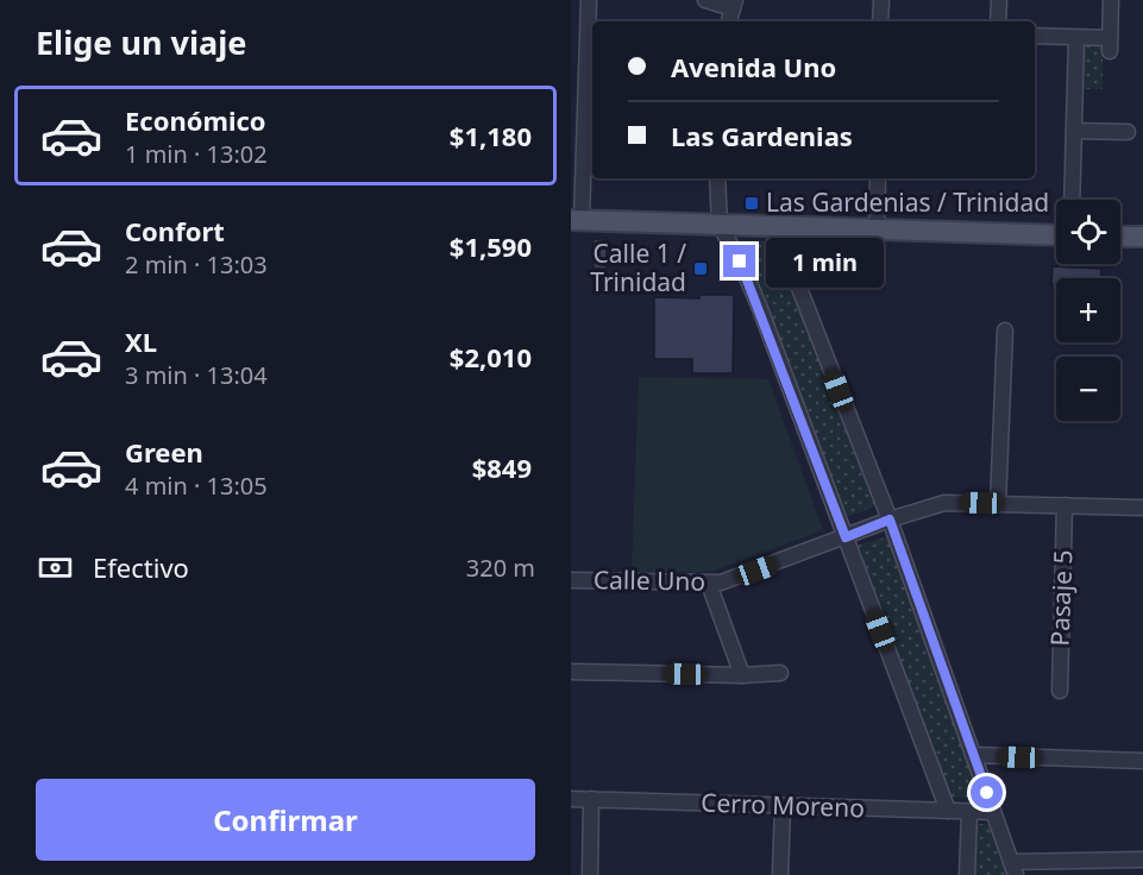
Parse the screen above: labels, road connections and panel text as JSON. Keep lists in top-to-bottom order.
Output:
{
  "streets": {
    "street": ["Calle Uno", "Pasaje 5", "Cerro Moreno"]
  },
  "crossings": [
    ["Calle Uno", "Pasaje 5"]
  ],
  "places": {
    "transit": ["Las Gardenias / Trinidad", "Calle 1 / Trinidad"]
  },
  "page": {
    "heading": "Elige un viaje",
    "banner": ["Avenida Uno", "Las Gardenias"],
    "list": [
      {
        "name": "Económico",
        "note": "1 min · 13:02",
        "value": "$1,180"
      },
      {
        "name": "Confort",
        "note": "2 min · 13:03",
        "value": "$1,590"
      },
      {
        "name": "XL",
        "note": "3 min · 13:04",
        "value": "$2,010"
      },
      {
        "name": "Green",
        "note": "4 min · 13:05",
        "value": "$849"
      }
    ],
    "map_buttons": ["+", "−"],
    "bubble": "1 min",
    "pay": ["Efectivo", "320 m"],
    "buttons": "Confirmar"
  }
}
